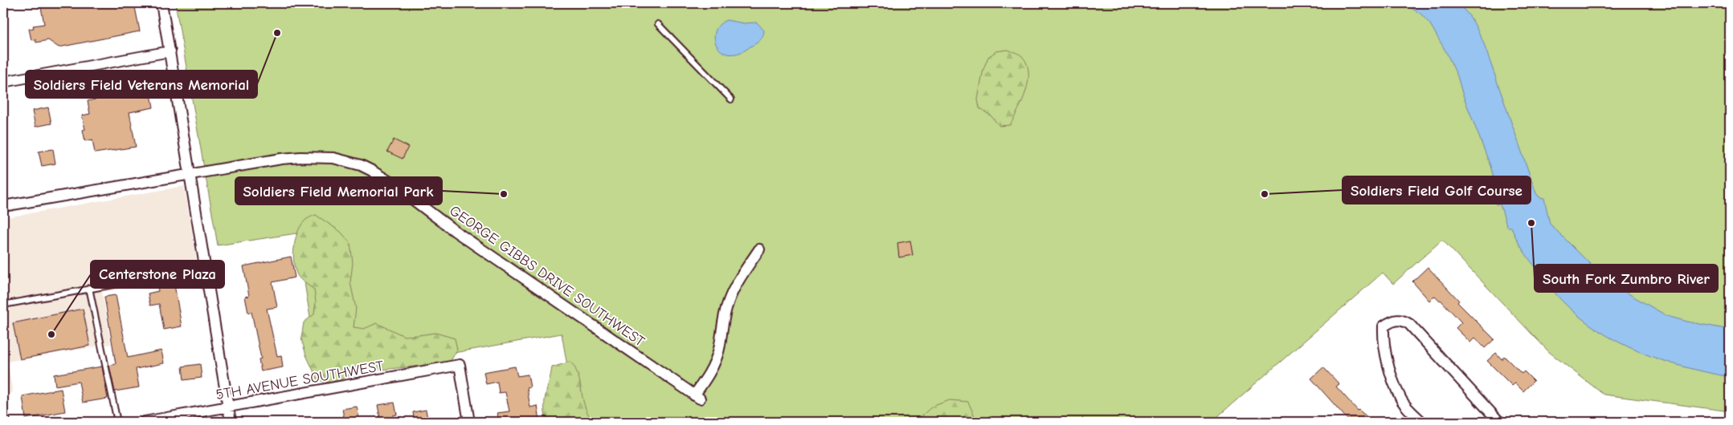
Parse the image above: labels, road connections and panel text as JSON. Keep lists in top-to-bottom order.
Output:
{
  "streets": {
    "street": ["GEORGE GIBBS DRIVE SOUTHWEST", "5TH AVENUE SOUTHWEST"]
  },
  "places": [
    "Soldiers Field Veterans Memorial",
    "Soldiers Field Memorial Park",
    "Soldiers Field Golf Course",
    "South Fork Zumbro River",
    "Centerstone Plaza"
  ]
}
